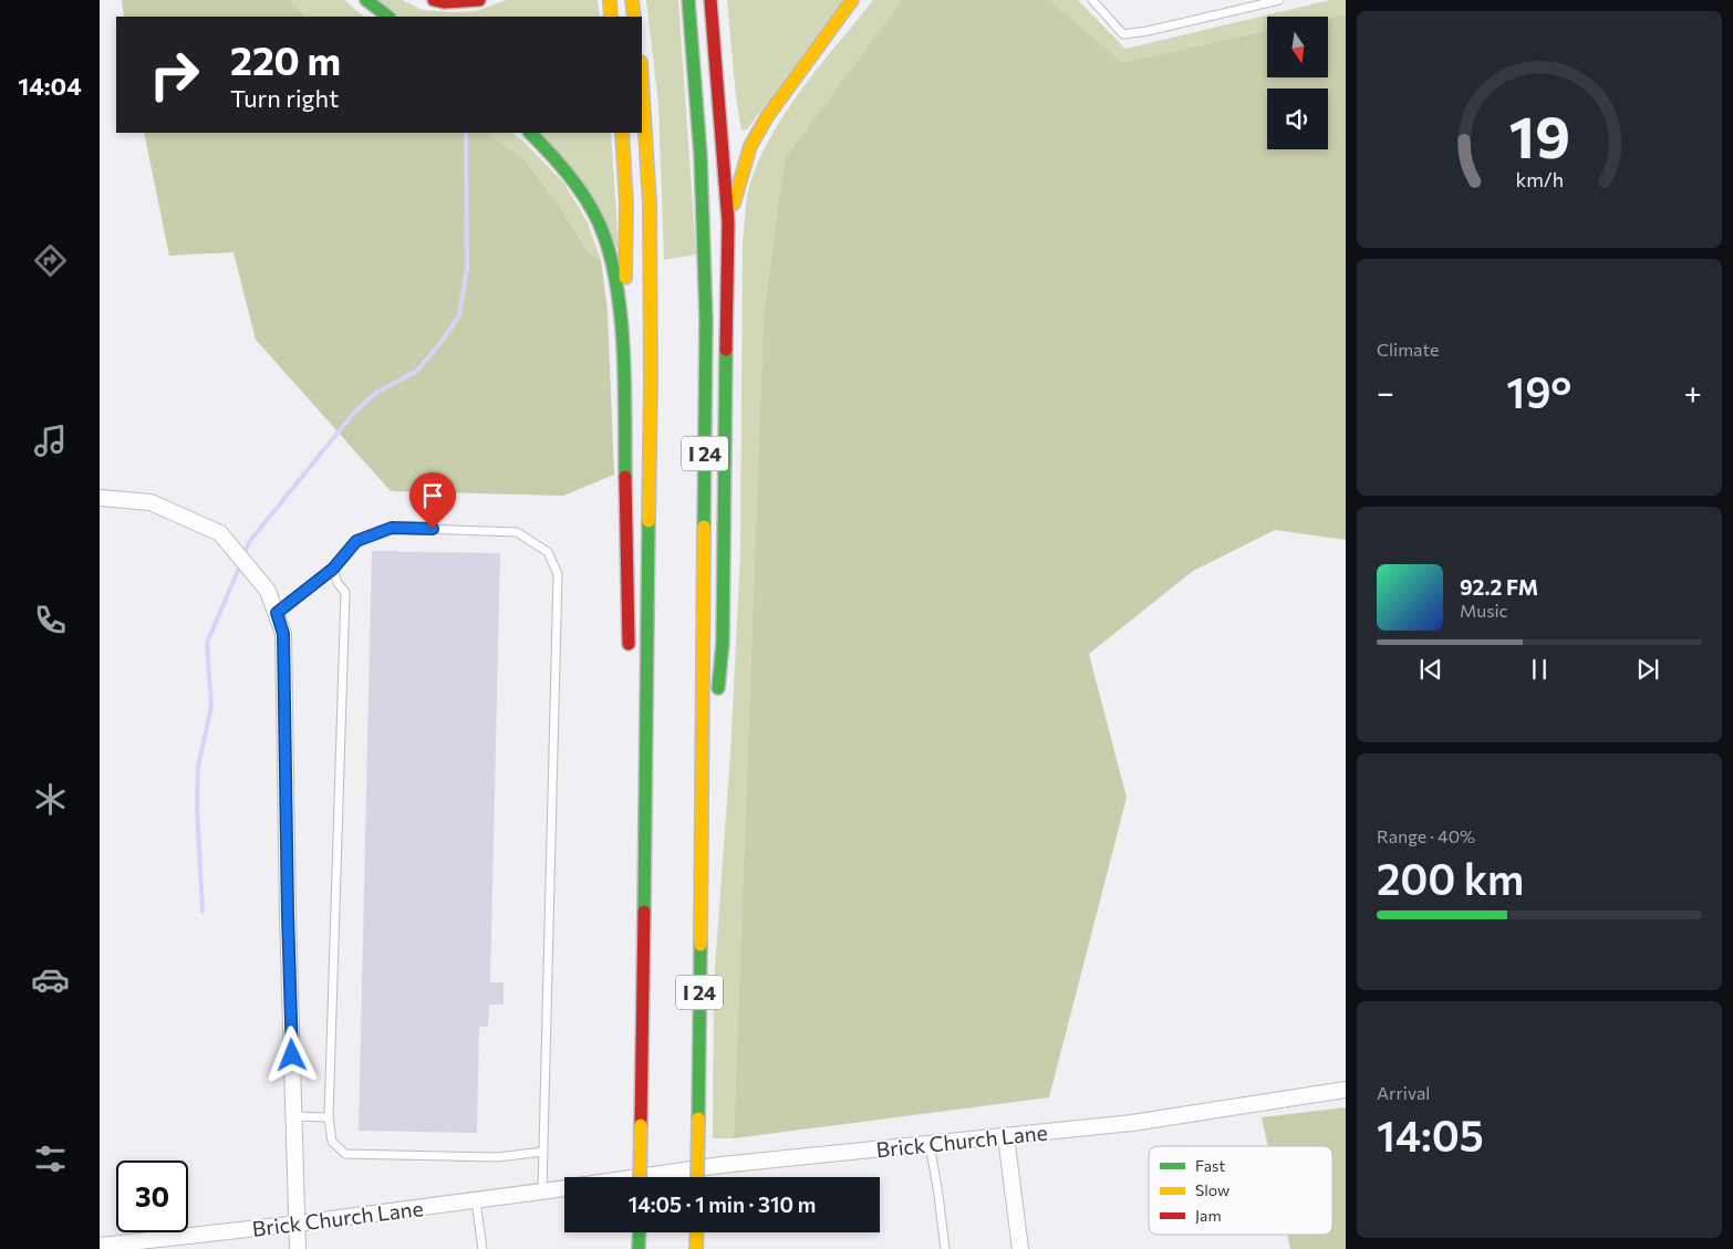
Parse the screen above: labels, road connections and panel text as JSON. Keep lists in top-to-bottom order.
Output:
{
  "streets": {
    "highway": ["I 24"],
    "street": ["Brick Church Lane"]
  },
  "legend": ["Fast", "Slow", "Jam"],
  "north": "bottom",
  "page": {
    "tabs": "14:04",
    "turn": ["220 m", "Turn right"],
    "tile": [
      "Climate",
      ["Range · 40%", "200 km"],
      ["Arrival", "14:05"]
    ],
    "heat": ["−", "19°", "+"],
    "song": ["92.2 FM", "Music"],
    "limit": "30",
    "trip": "14:05 · 1 min · 310 m",
    "gauge": ["19", "km/h"]
  }
}
